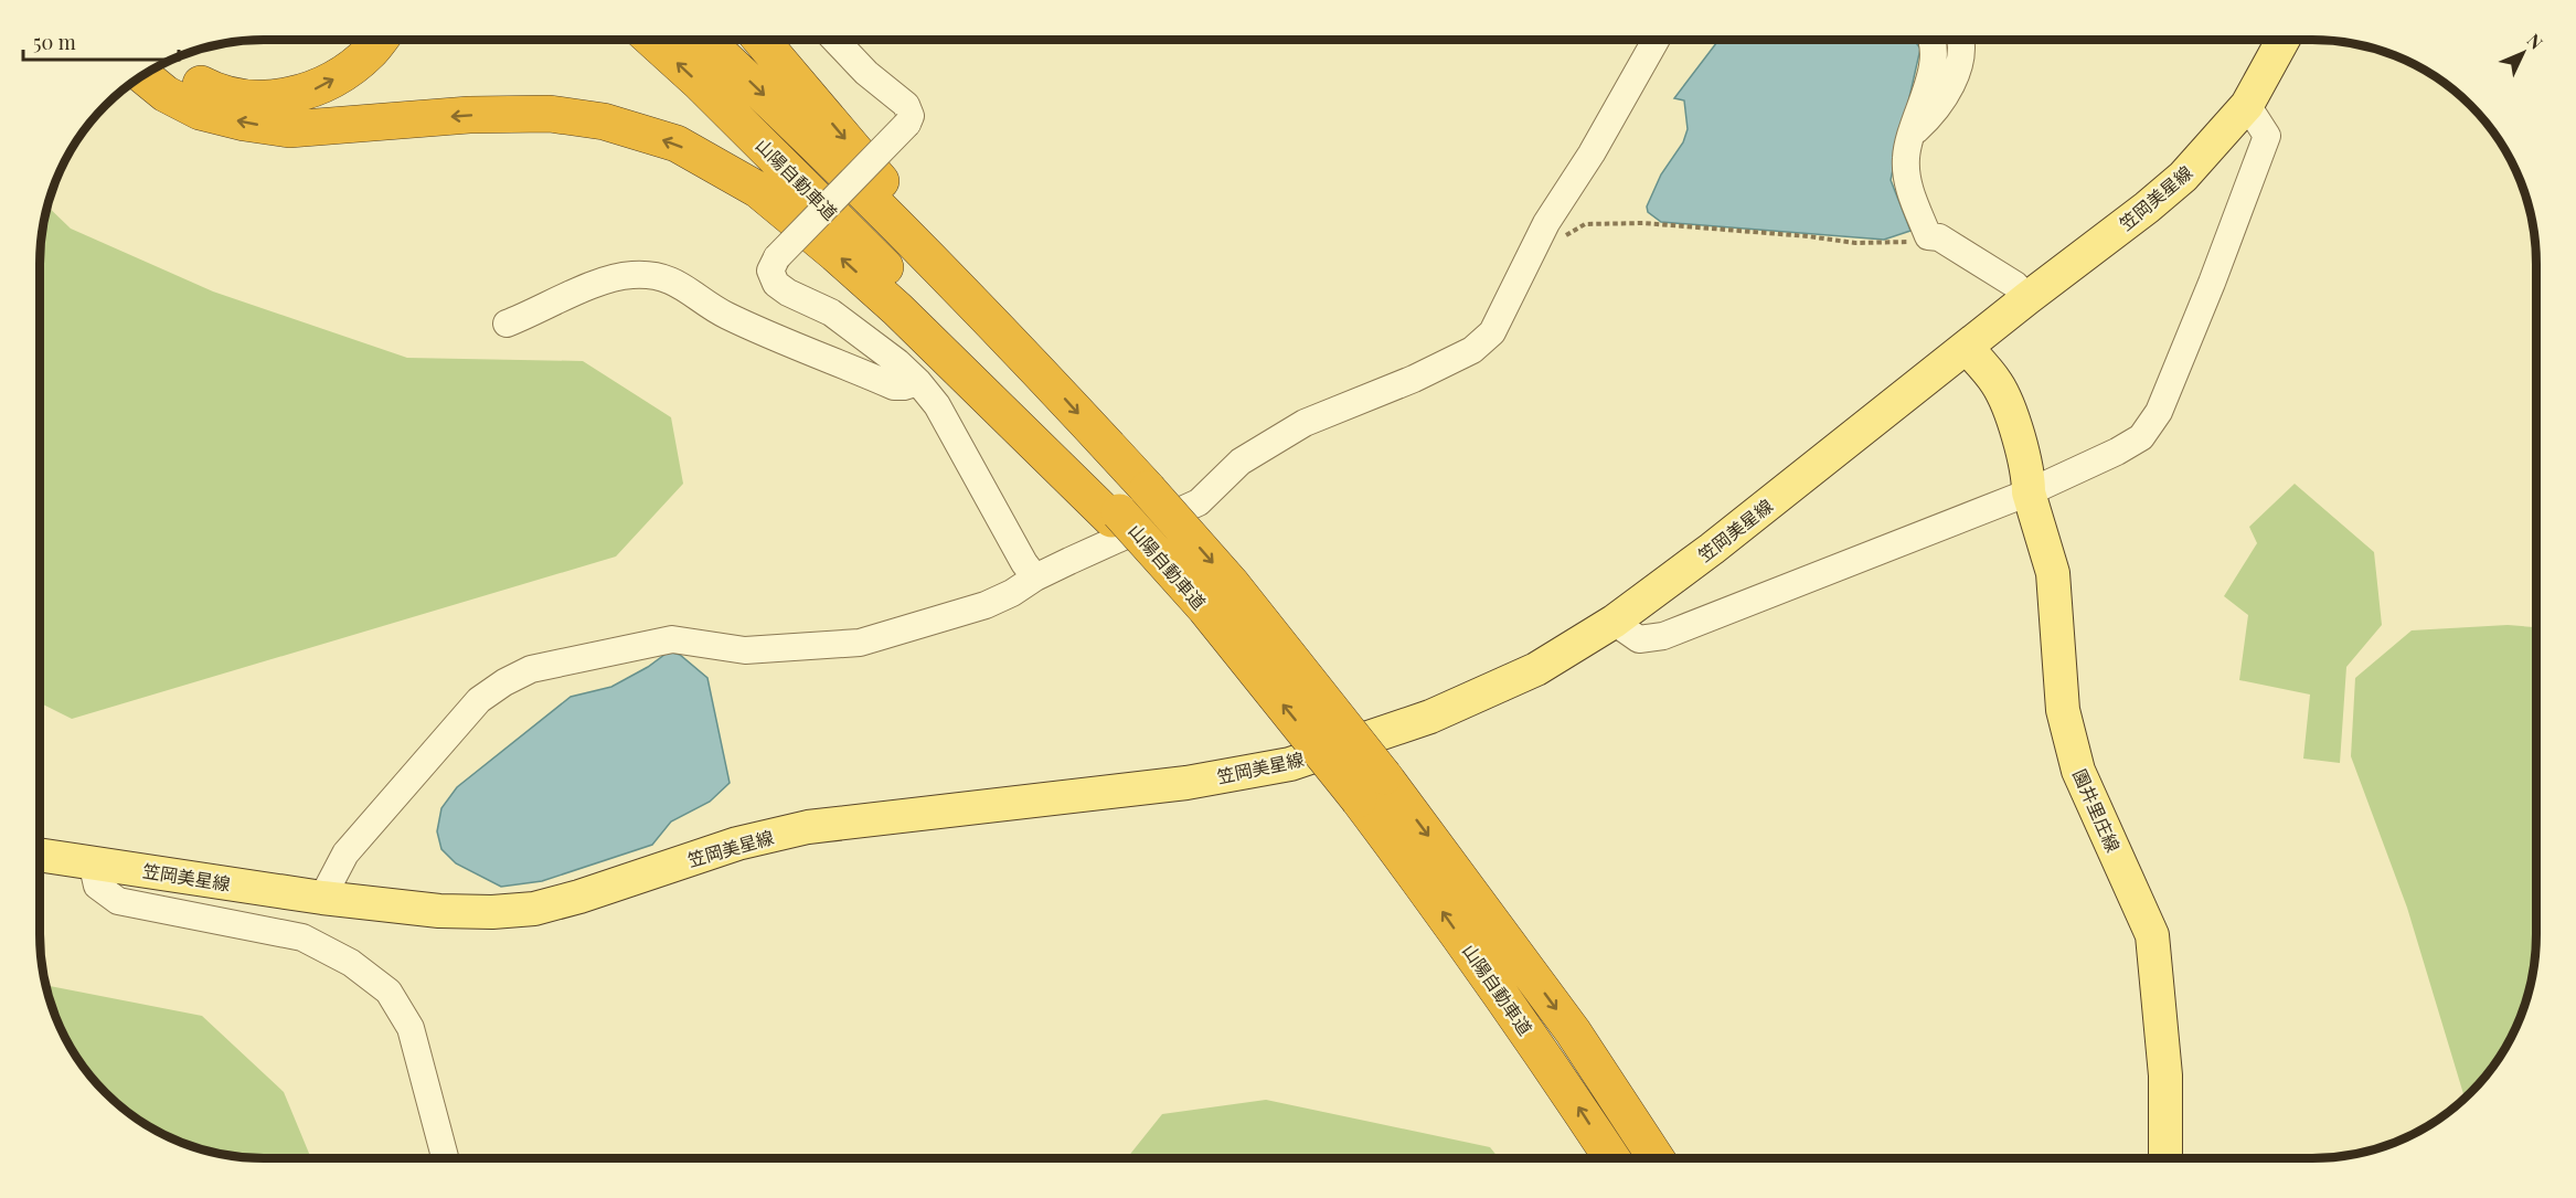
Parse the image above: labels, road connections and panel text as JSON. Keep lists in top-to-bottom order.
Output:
{
  "streets": {
    "highway": ["山陽自動車道"],
    "main road": ["笠岡美星線", "園井里庄線"]
  },
  "crossings": [
    ["笠岡美星線", "園井里庄線"]
  ],
  "scale_bar": "50 m",
  "north": "top right"
}
